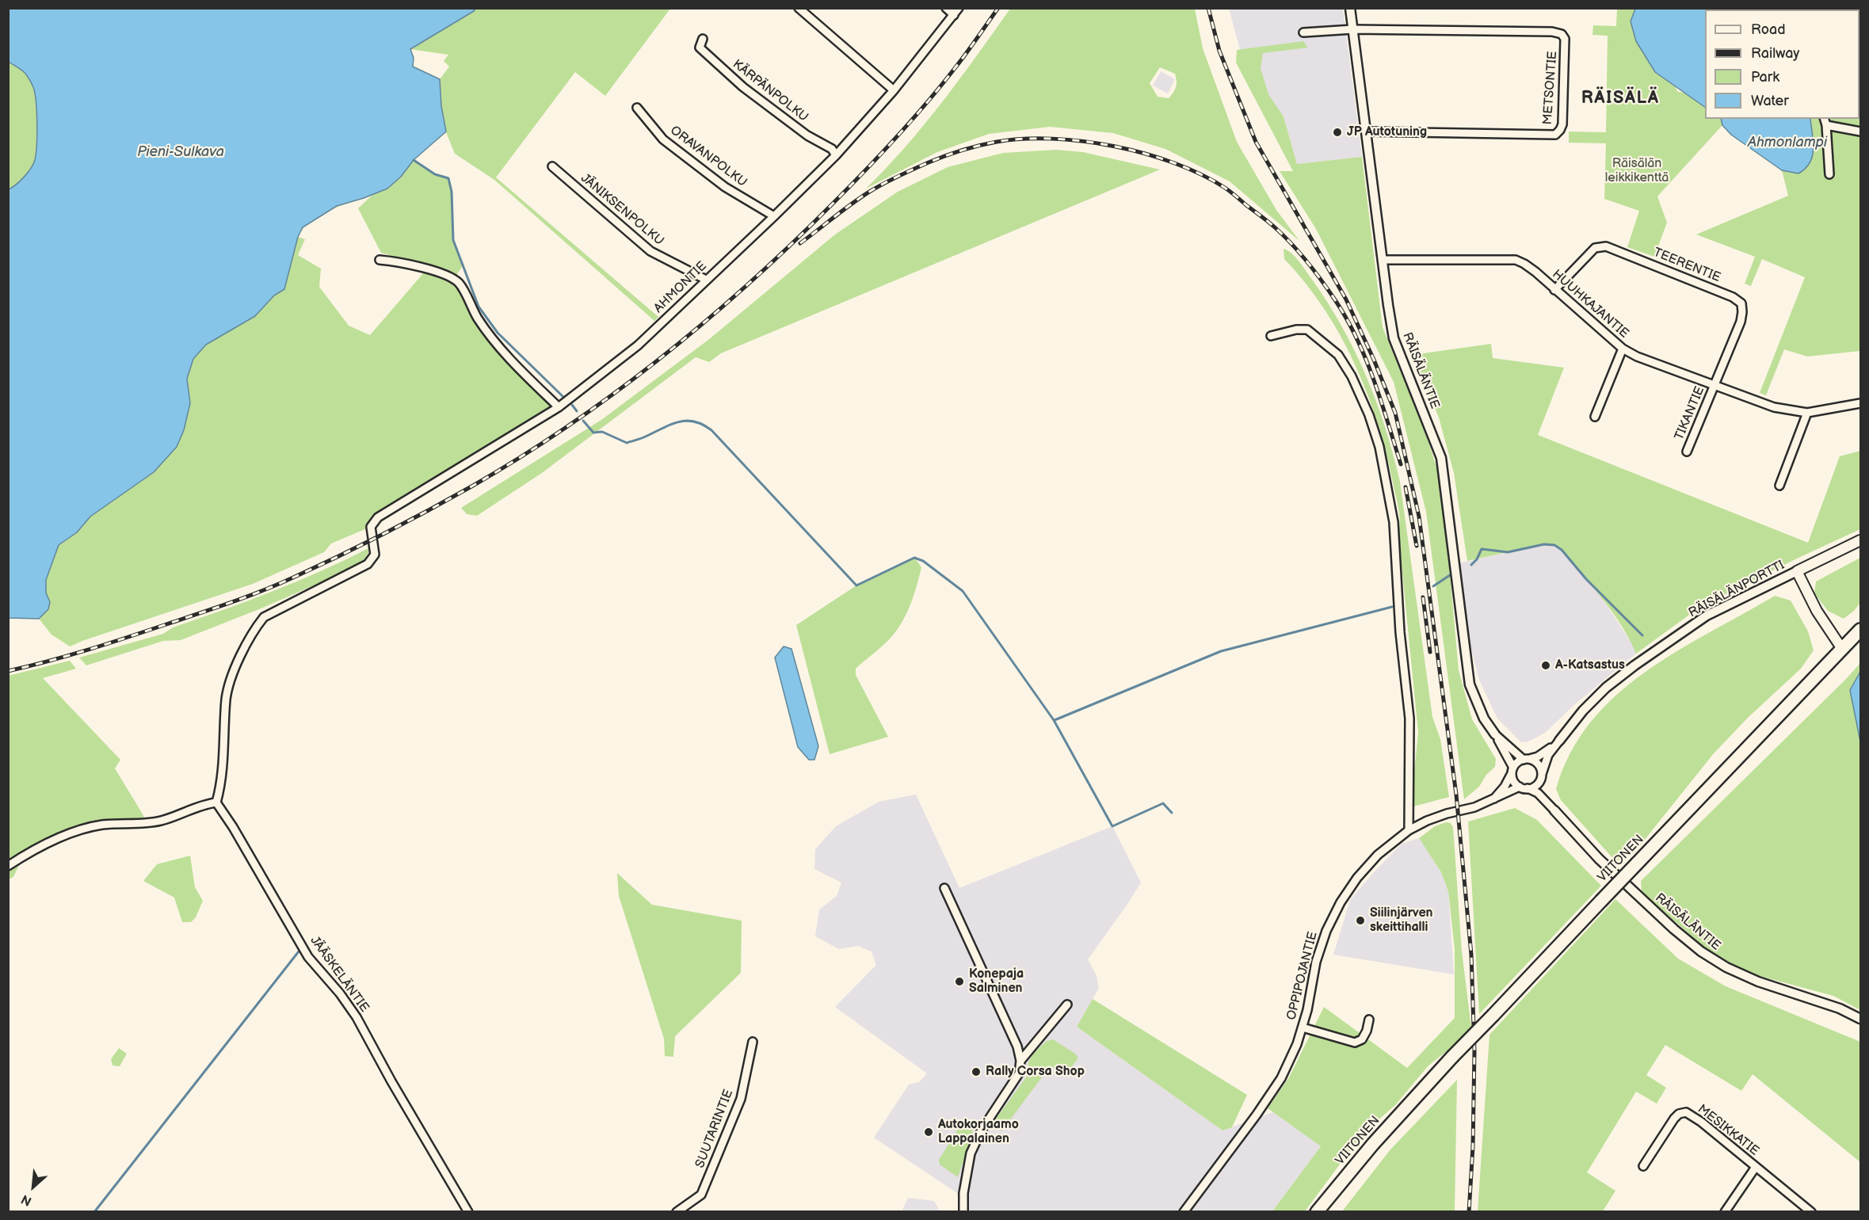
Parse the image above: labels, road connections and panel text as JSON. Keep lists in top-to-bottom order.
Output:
{
  "streets": {
    "highway": ["VIITONEN"],
    "street": [
      "METSONTIE",
      "KÄRPÄNPOLKU",
      "ORAVANPOLKU",
      "JÄNIKSENPOLKU",
      "TEERENTIE",
      "AHMONTIE",
      "HUUHKAJANTIE",
      "RÄISÄLÄNTIE",
      "TIKANTIE",
      "RÄISÄLÄNPORTTI",
      "JÄÄSKELÄNTIE",
      "OPPIPOJANTIE",
      "SUUTARINTIE",
      "MESIKKATIE"
    ]
  },
  "crossings": [
    ["METSONTIE", "RÄISÄLÄNTIE"],
    ["KÄRPÄNPOLKU", "AHMONTIE"],
    ["ORAVANPOLKU", "AHMONTIE"],
    ["JÄNIKSENPOLKU", "AHMONTIE"],
    ["TEERENTIE", "HUUHKAJANTIE"],
    ["TEERENTIE", "TIKANTIE"],
    ["AHMONTIE", "JÄÄSKELÄNTIE"],
    ["HUUHKAJANTIE", "RÄISÄLÄNTIE"],
    ["HUUHKAJANTIE", "TIKANTIE"]
  ],
  "districts": ["RÄISÄLÄ"],
  "water": ["Ahmonlampi", "Pieni-Sulkava"],
  "parks": ["Räisälän leikkikenttä"],
  "places": [
    "JP Autotuning",
    "A-Katsastus",
    "Siilinjärven skeittihalli",
    "Konepaja Salminen",
    "Rally Corsa Shop",
    "Autokorjaamo Lappalainen"
  ],
  "legend": [
    "Road",
    "Railway",
    "Park",
    "Water"
  ],
  "north": "bottom left"
}
